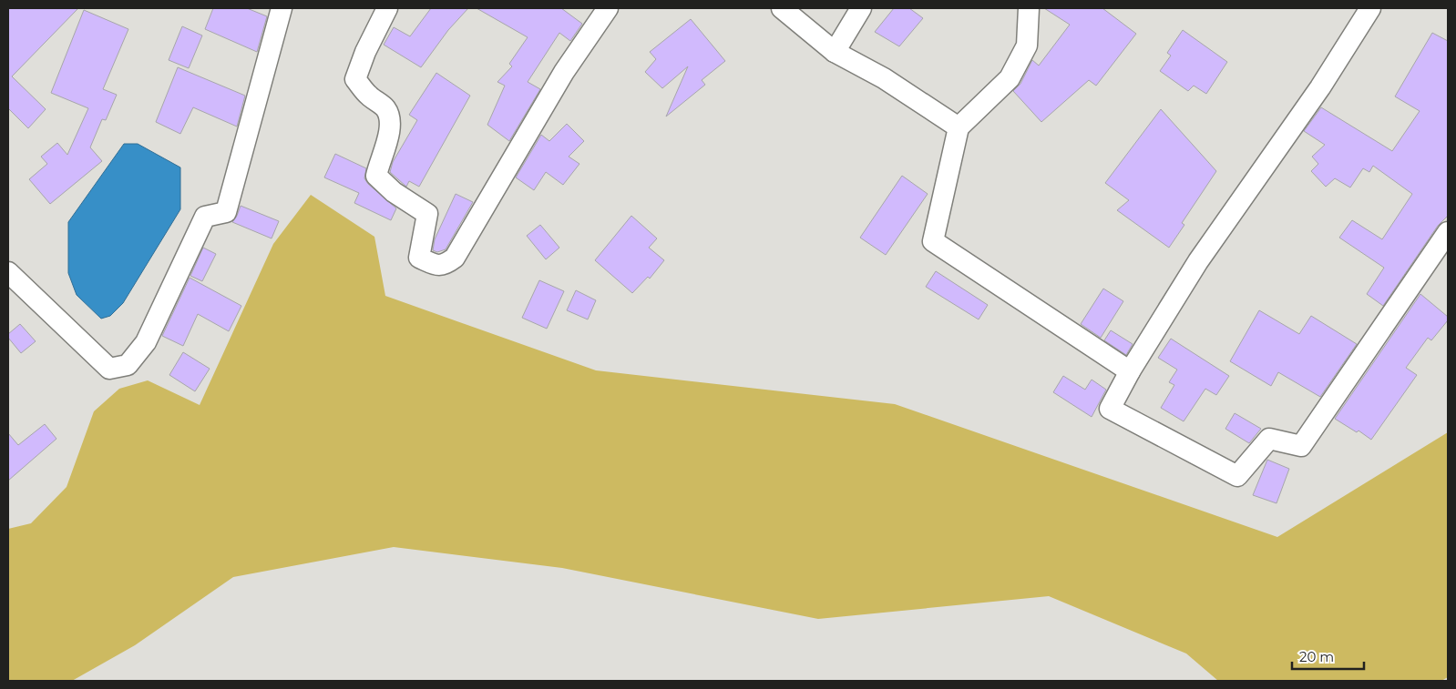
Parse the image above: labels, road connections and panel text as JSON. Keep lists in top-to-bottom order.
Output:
{
  "scale_bar": "20 m"
}
